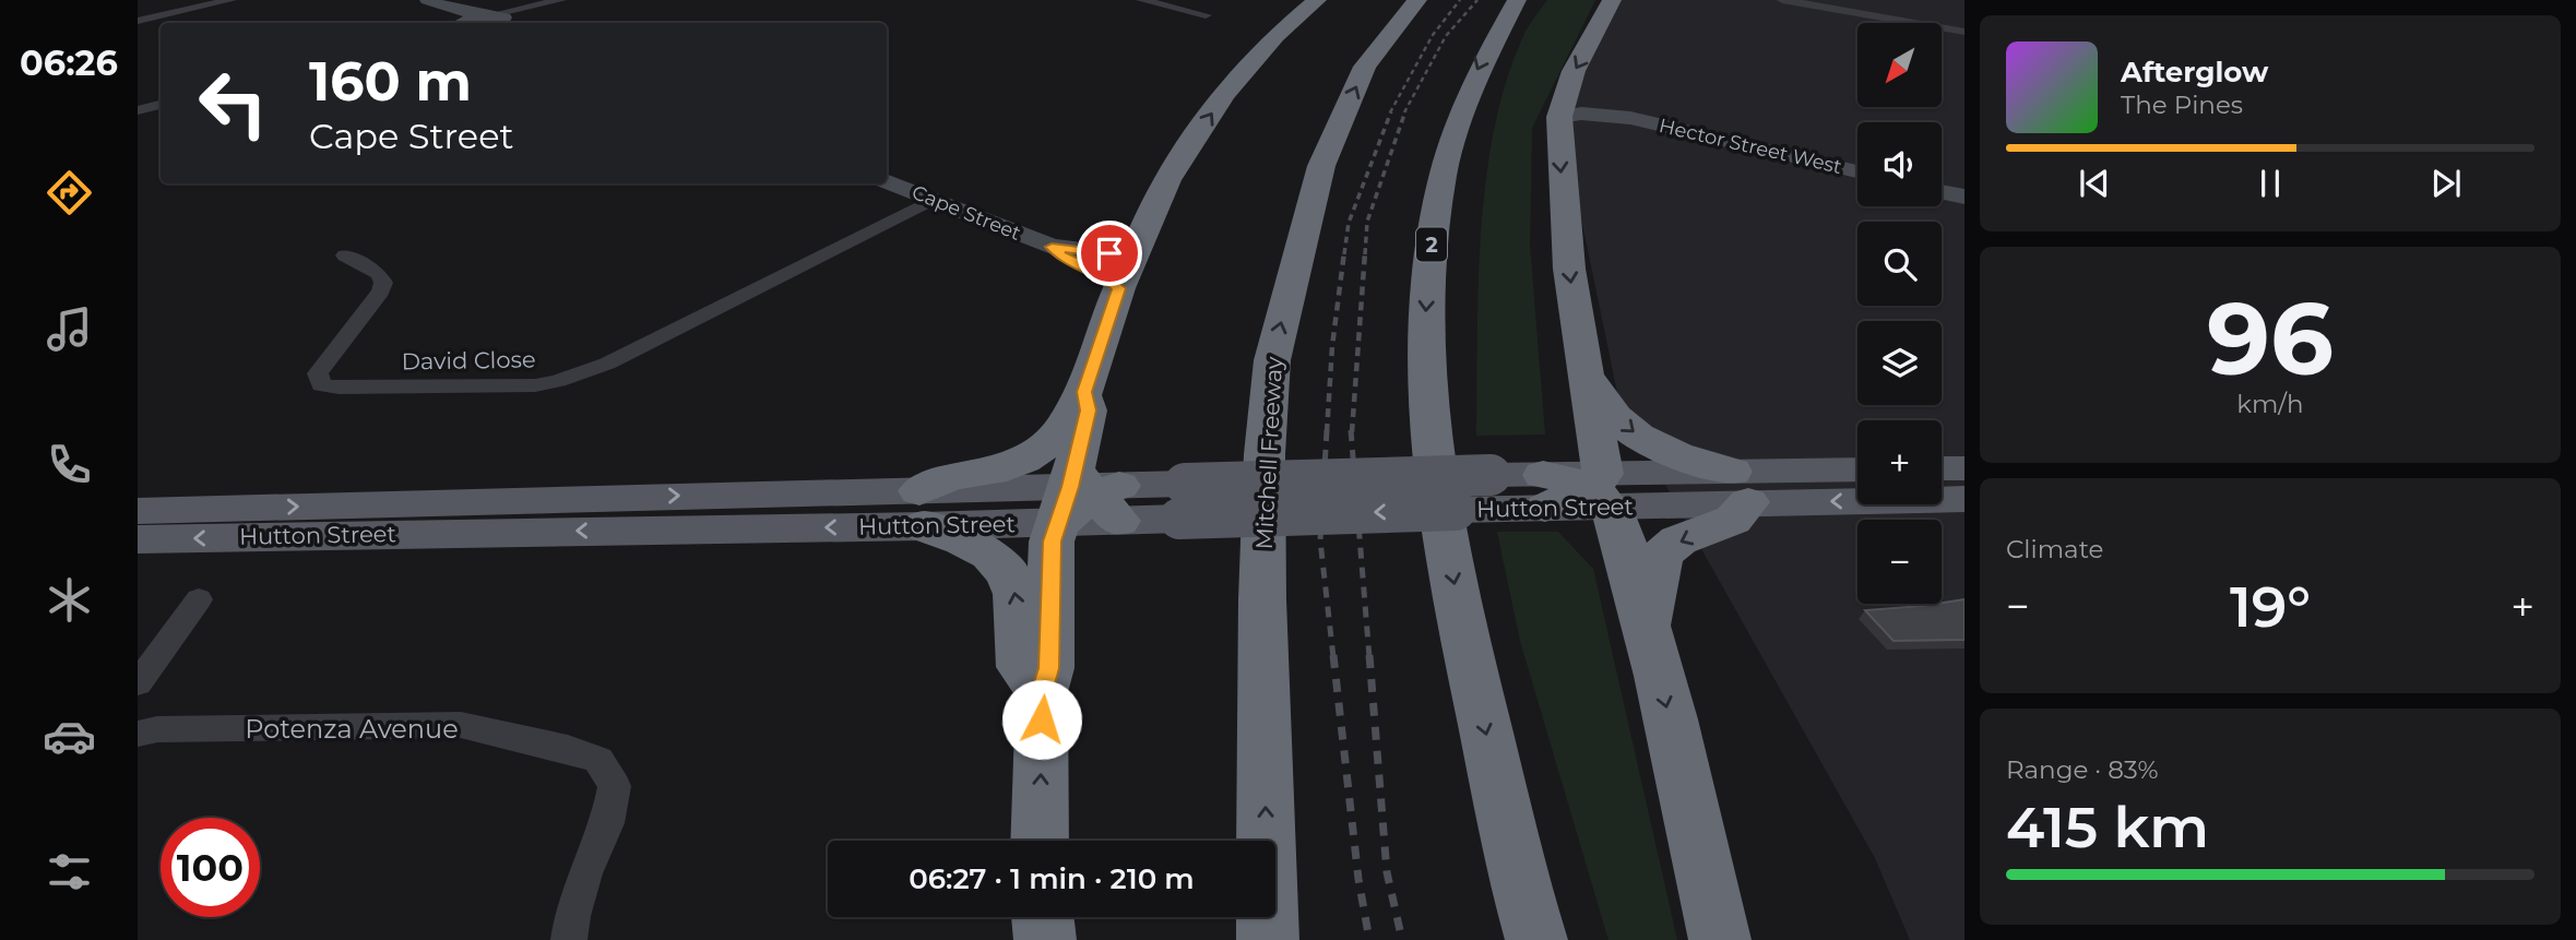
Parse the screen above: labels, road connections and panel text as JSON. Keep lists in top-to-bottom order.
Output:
{
  "streets": {
    "highway": ["2", "Mitchell Freeway"],
    "main road": ["Hutton Street"],
    "street": [
      "Hector Street West",
      "Cape Street",
      "David Close",
      "Potenza Avenue"
    ]
  },
  "crossings": [
    ["Cape Street", "David Close"]
  ],
  "north": "bottom left",
  "page": {
    "tabs": "06:26",
    "map_buttons": ["+", "−"],
    "turn": ["160 m", "Cape Street"],
    "song": ["Afterglow", "The Pines"],
    "tile": [
      ["96", "km/h"],
      "Climate",
      ["Range · 83%", "415 km"]
    ],
    "heat": ["−", "19°", "+"],
    "limit": "100",
    "trip": "06:27 · 1 min · 210 m"
  }
}
